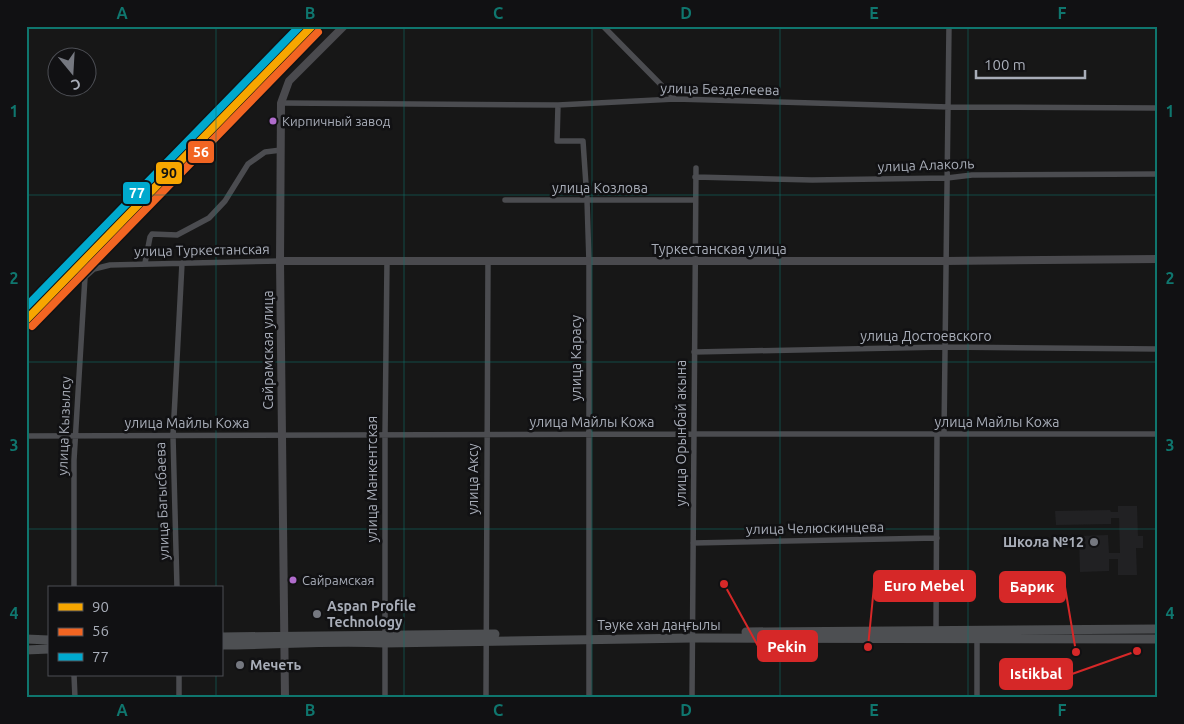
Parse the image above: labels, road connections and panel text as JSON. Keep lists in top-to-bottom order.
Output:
{
  "streets": {
    "main road": ["Тәуке хан даңғылы"],
    "street": [
      "улица Безделеева",
      "улица Алаколь",
      "улица Козлова",
      "Туркестанская улица",
      "улица Туркестанская",
      "улица Достоевского",
      "Сайрамская улица",
      "улица Карасу",
      "улица Майлы Кожа",
      "улица Кызылсу",
      "улица Орынбай акына",
      "улица Манкентская",
      "улица Аксу",
      "улица Багысбаева",
      "улица Челюскинцева"
    ]
  },
  "crossings": [
    ["улица Безделеева", "Сайрамская улица"],
    ["улица Безделеева", "улица Карасу"],
    ["улица Алаколь", "улица Орынбай акына"],
    ["улица Козлова", "улица Карасу"],
    ["улица Козлова", "улица Орынбай акына"],
    ["Туркестанская улица", "улица Туркестанская"],
    ["Туркестанская улица", "Сайрамская улица"],
    ["Туркестанская улица", "улица Карасу"],
    ["Туркестанская улица", "улица Орынбай акына"],
    ["Туркестанская улица", "улица Манкентская"],
    ["Туркестанская улица", "улица Аксу"],
    ["улица Туркестанская", "Сайрамская улица"],
    ["улица Туркестанская", "улица Кызылсу"],
    ["улица Туркестанская", "улица Багысбаева"],
    ["улица Достоевского", "улица Орынбай акына"],
    ["Сайрамская улица", "улица Майлы Кожа"],
    ["Сайрамская улица", "Тәуке хан даңғылы"],
    ["улица Карасу", "улица Майлы Кожа"],
    ["улица Карасу", "Тәуке хан даңғылы"],
    ["улица Майлы Кожа", "улица Кызылсу"],
    ["улица Майлы Кожа", "улица Орынбай акына"],
    ["улица Майлы Кожа", "улица Манкентская"],
    ["улица Майлы Кожа", "улица Аксу"],
    ["улица Майлы Кожа", "улица Багысбаева"],
    ["улица Орынбай акына", "улица Челюскинцева"],
    ["улица Орынбай акына", "Тәуке хан даңғылы"],
    ["улица Манкентская", "Тәуке хан даңғылы"],
    ["улица Аксу", "Тәуке хан даңғылы"]
  ],
  "places": [
    "Кирпичный завод",
    "Школа №12",
    "Сайрамская",
    "Pekin",
    "Aspan Profile Technology",
    "Euro Mebel",
    "Istikbal",
    "Барик",
    "Мечеть"
  ],
  "lines": ["transit line 90", "transit line 77", "transit line 56"],
  "legend": ["90", "56", "77"],
  "scale_bar": "100 m",
  "north": "bottom",
  "grid": {
    "columns": [
      "A",
      "B",
      "C",
      "D",
      "E",
      "F"
    ],
    "rows": [
      "1",
      "2",
      "3",
      "4"
    ]
  }
}
